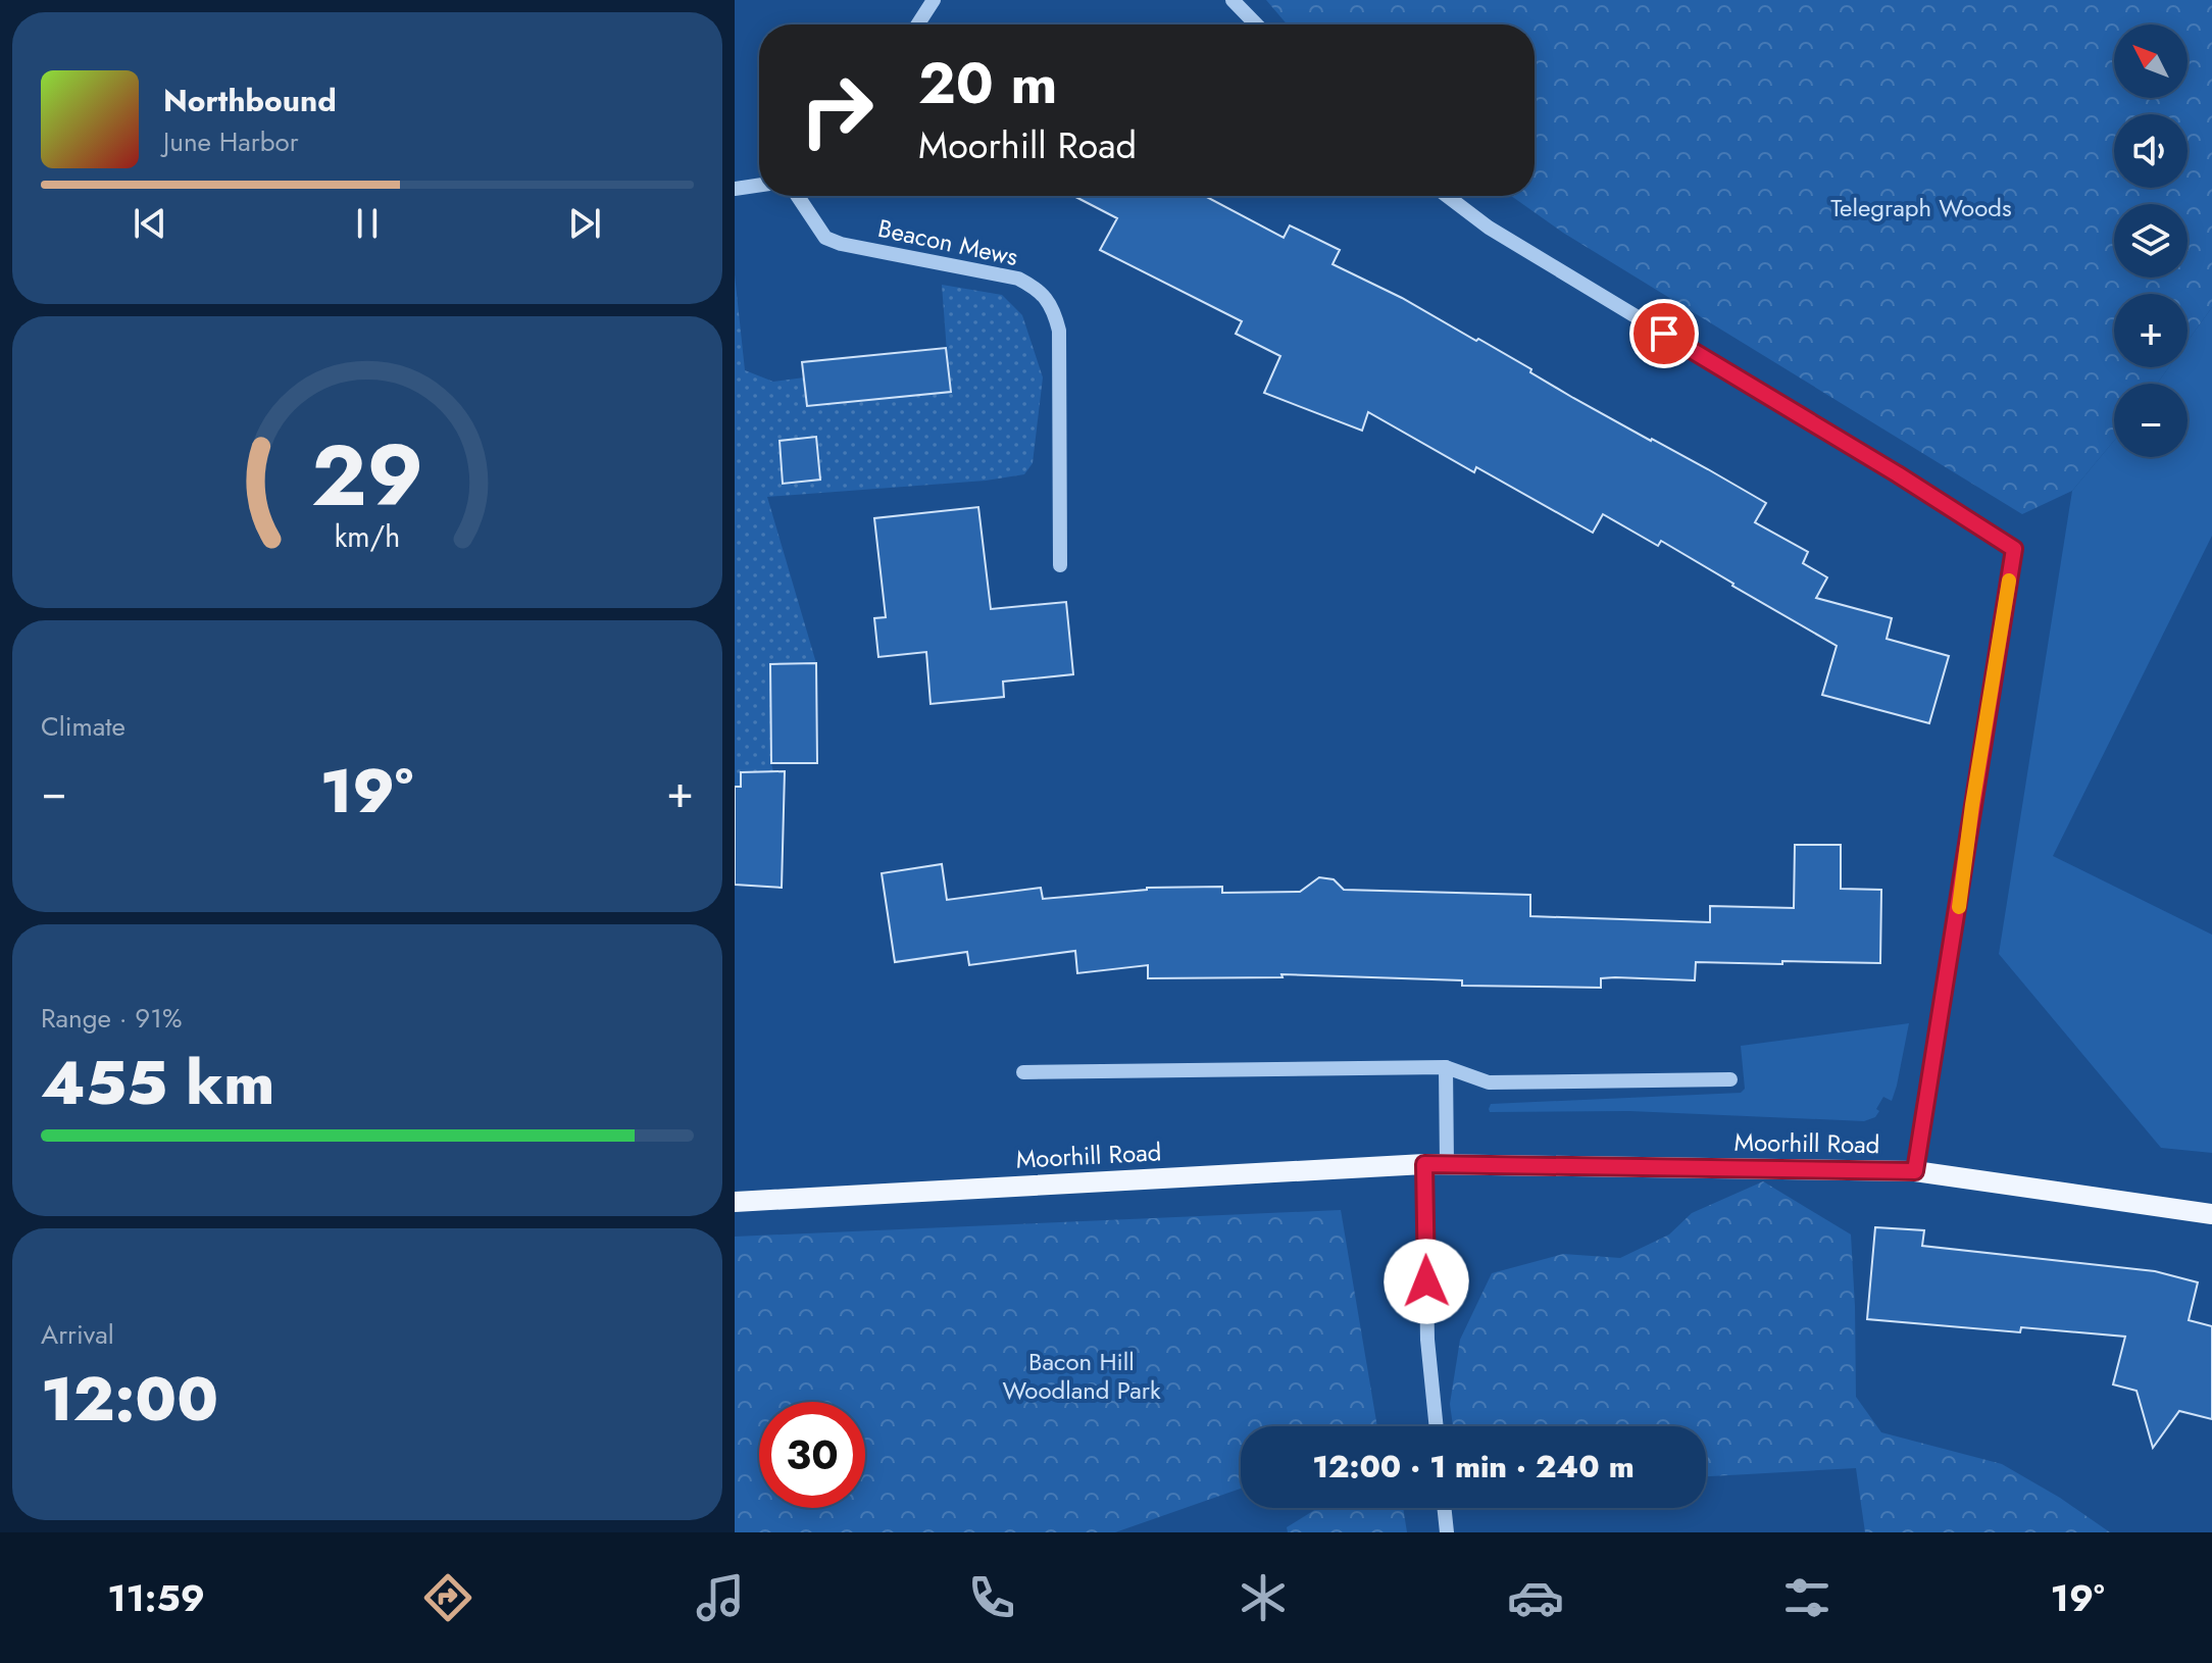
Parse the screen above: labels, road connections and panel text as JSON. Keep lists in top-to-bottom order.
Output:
{
  "streets": {
    "main road": ["Moorhill Road"],
    "street": ["Beacon Mews"]
  },
  "parks": ["Telegraph Woods", "Bacon Hill Woodland Park"],
  "north": "top left",
  "page": {
    "map_buttons": ["+", "−"],
    "turn": ["20 m", "Moorhill Road"],
    "song": ["Northbound", "June Harbor"],
    "tile": [
      "Climate",
      ["Range · 91%", "455 km"],
      ["Arrival", "12:00"]
    ],
    "heat": ["−", "19°", "+"],
    "limit": "30",
    "trip": "12:00 · 1 min · 240 m",
    "tabs": ["11:59", "19°"],
    "gauge": ["29", "km/h"]
  }
}
